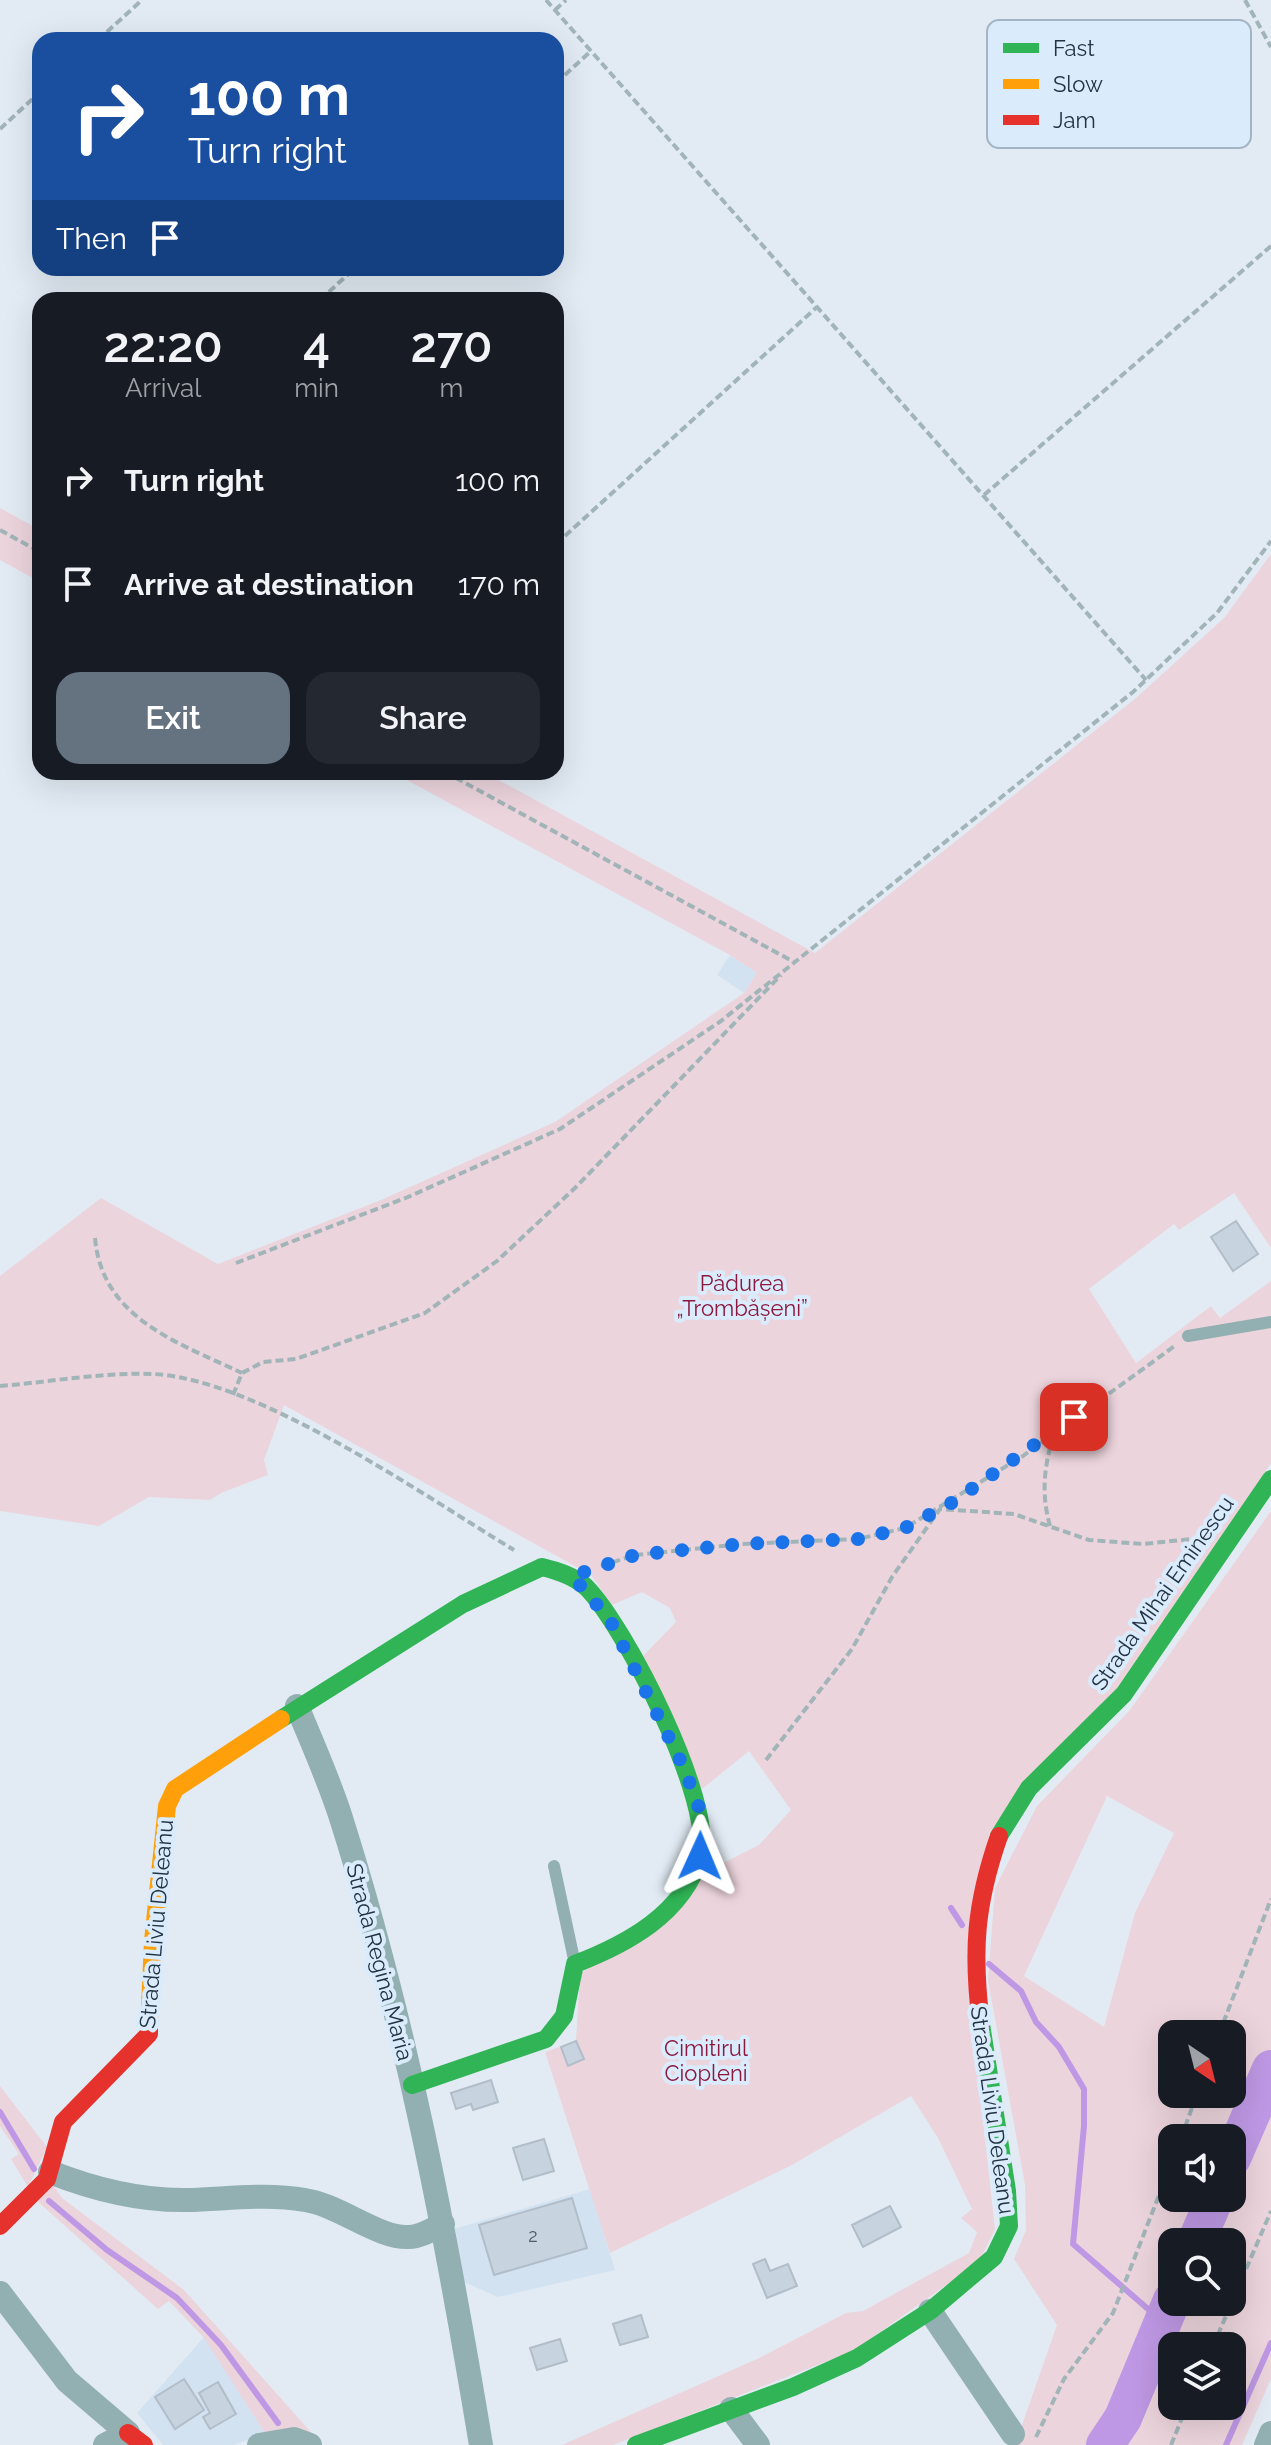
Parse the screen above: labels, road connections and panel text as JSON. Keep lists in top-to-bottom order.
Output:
{
  "streets": {
    "street": ["Strada Mihai Eminescu", "Strada Liviu Deleanu", "Strada Regina Maria"]
  },
  "crossings": [
    ["Strada Mihai Eminescu", "Strada Liviu Deleanu"],
    ["Strada Liviu Deleanu", "Strada Regina Maria"]
  ],
  "parks": ["Pădurea „Trombășeni”", "Cimitirul Ciopleni"],
  "house_numbers": ["2"],
  "legend": ["Fast", "Slow", "Jam"],
  "north": "bottom right",
  "page": {
    "turn": ["100 m", "Turn right"],
    "then": "Then",
    "eta": [
      "22:20",
      "Arrival",
      "4",
      "min",
      "270",
      "m"
    ],
    "list": [
      {
        "name": "Turn right",
        "value": "100 m"
      },
      {
        "name": "Arrive at destination",
        "value": "170 m"
      }
    ],
    "buttons": ["Exit", "Share"]
  }
}
